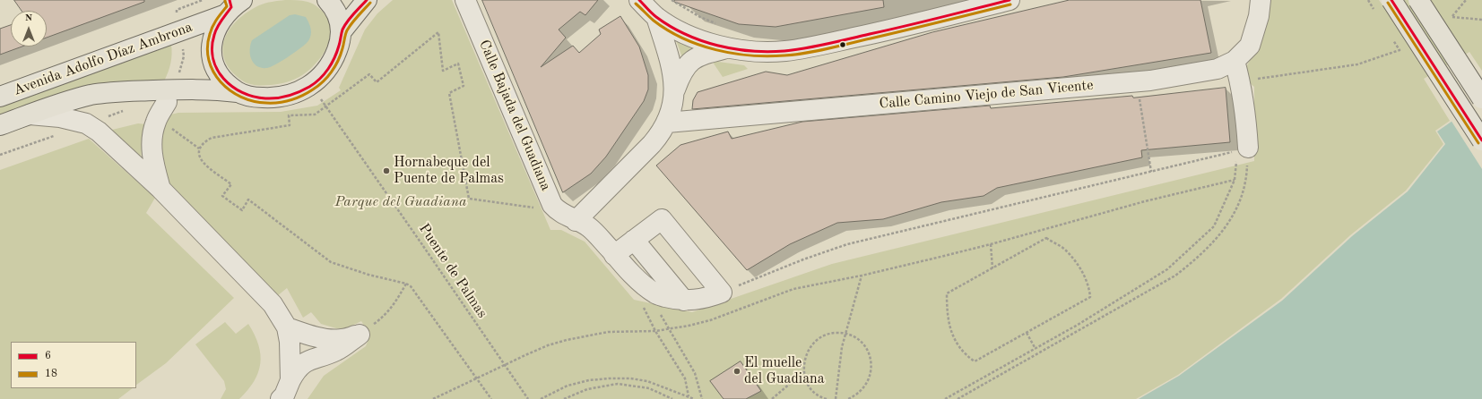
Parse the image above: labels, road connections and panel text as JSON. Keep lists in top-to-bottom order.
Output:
{
  "streets": {
    "main road": ["Avenida Adolfo Díaz Ambrona"],
    "street": ["Calle Camino Viejo de San Vicente", "Calle Bajada del Guadiana"],
    "path": ["Puente de Palmas"]
  },
  "parks": ["Parque del Guadiana"],
  "places": ["Hornabeque del Puente de Palmas", "El muelle del Guadiana"],
  "lines": ["transit line 6", "transit line 18"],
  "legend": ["6", "18"],
  "north": "top"
}
